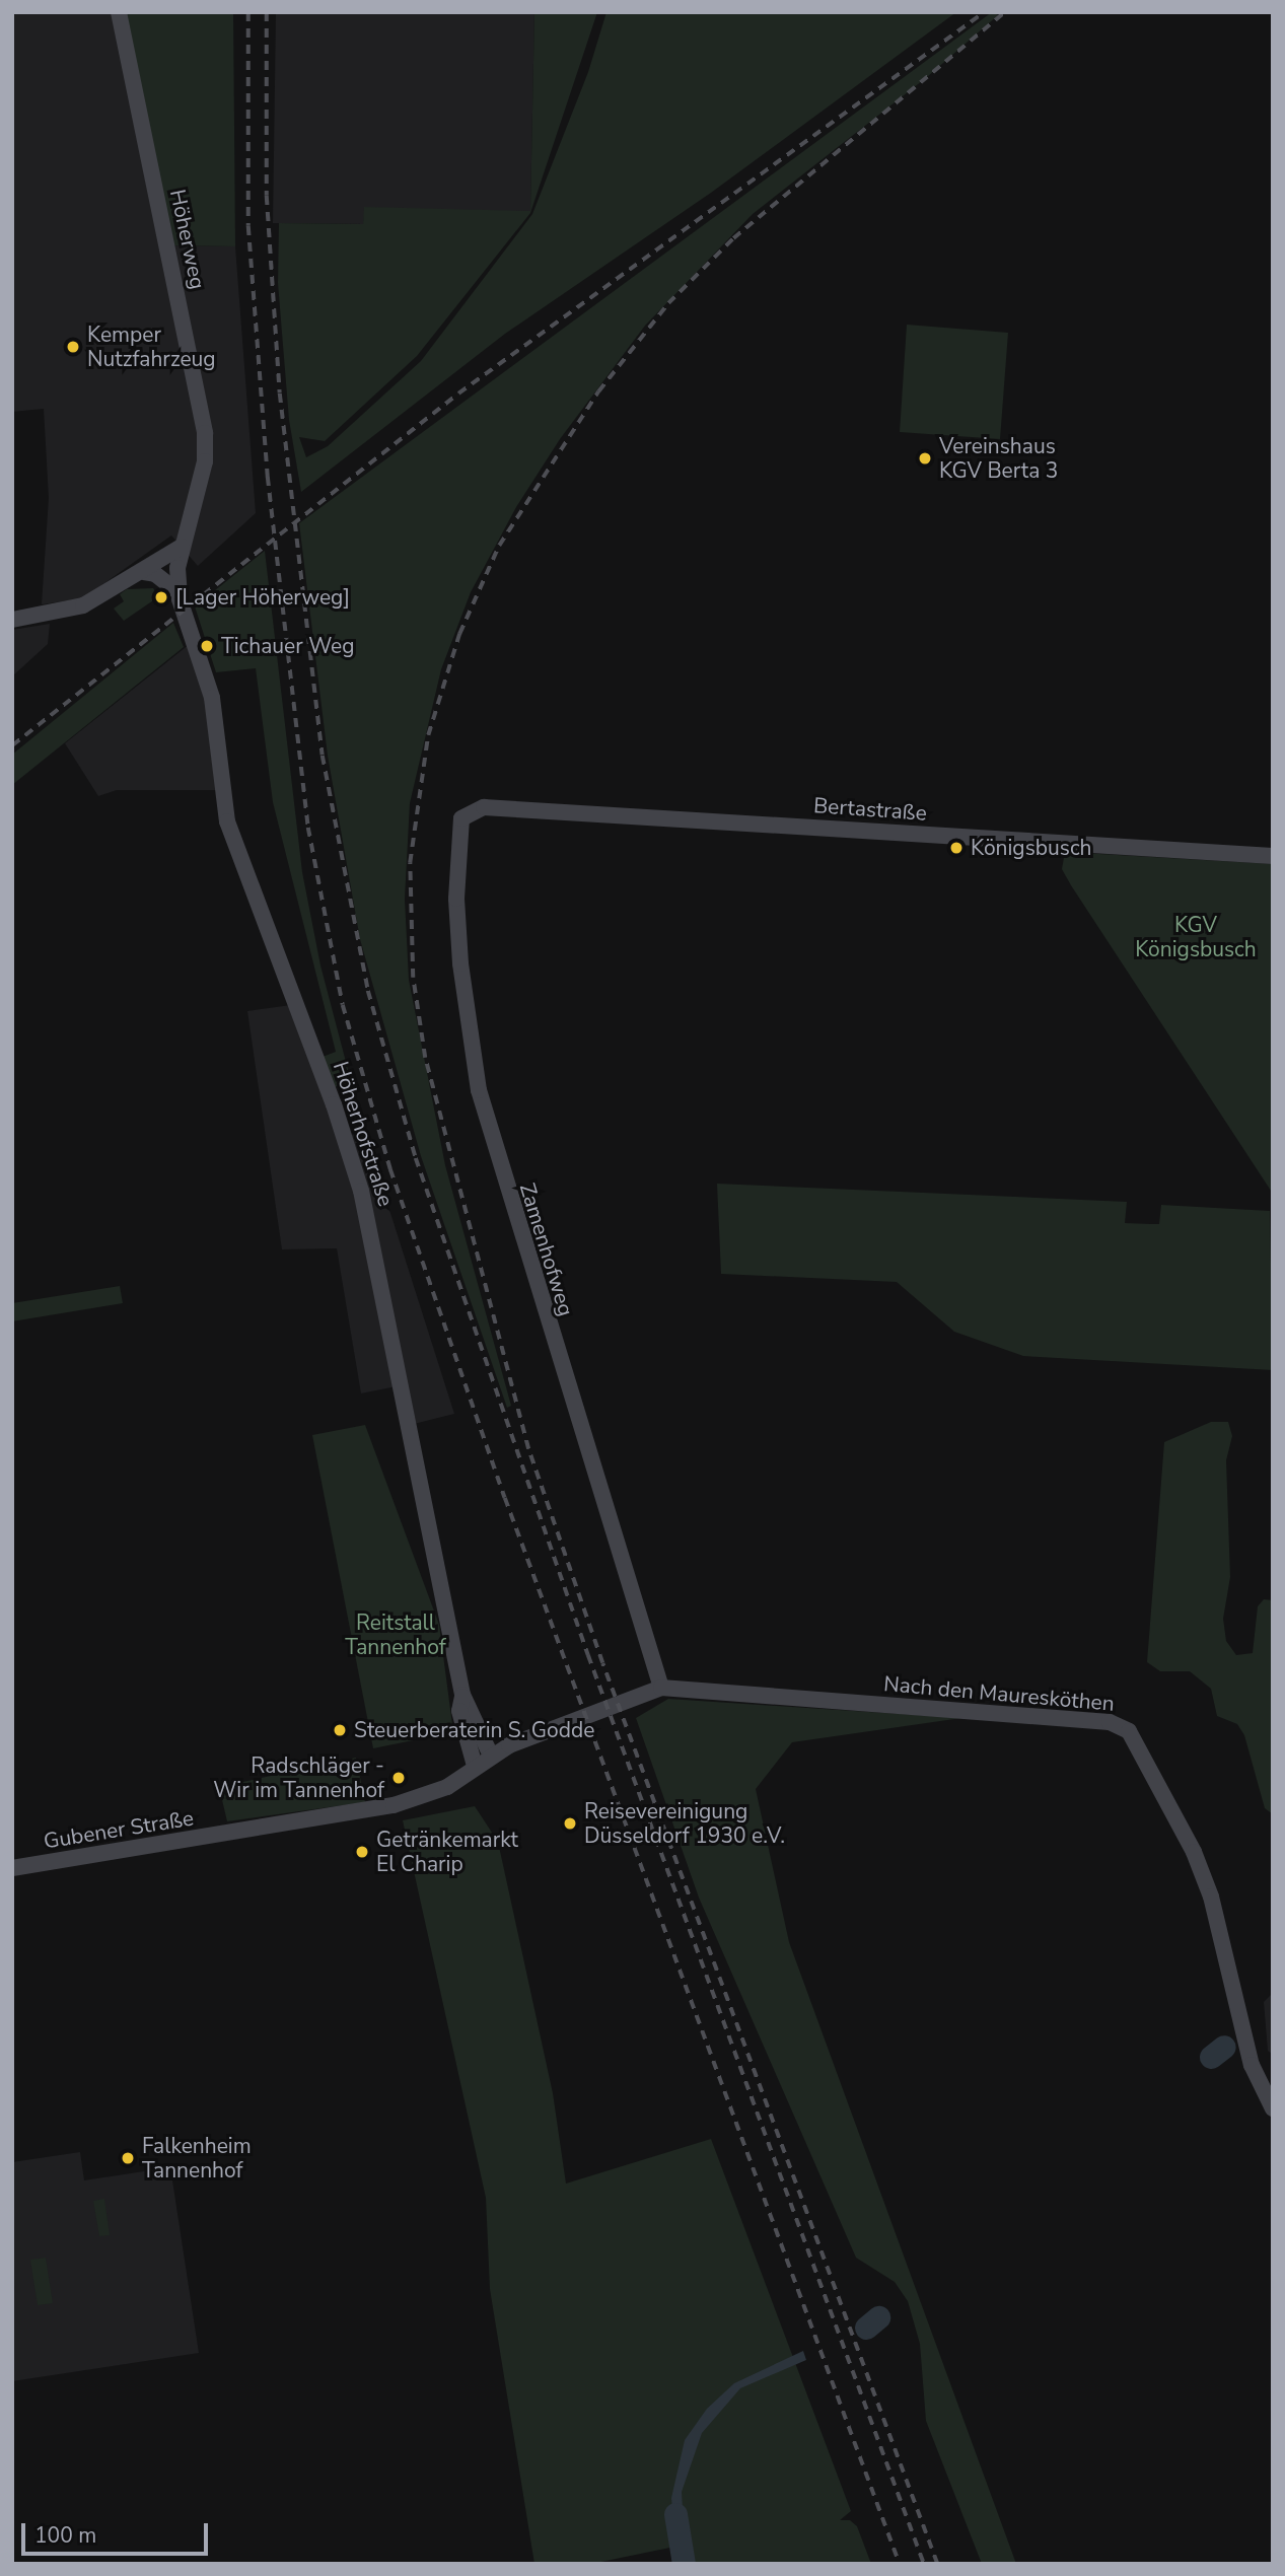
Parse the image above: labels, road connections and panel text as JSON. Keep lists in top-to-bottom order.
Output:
{
  "streets": {
    "street": [
      "Höherweg",
      "Bertastraße",
      "Höherhofstraße",
      "Zamenhofweg",
      "Nach den Mauresköthen",
      "Gubener Straße"
    ]
  },
  "crossings": [
    ["Höherweg", "Höherhofstraße"],
    ["Bertastraße", "Zamenhofweg"],
    ["Höherhofstraße", "Nach den Mauresköthen"],
    ["Höherhofstraße", "Gubener Straße"],
    ["Zamenhofweg", "Nach den Mauresköthen"],
    ["Nach den Mauresköthen", "Gubener Straße"]
  ],
  "parks": ["KGV Königsbusch", "Reitstall Tannenhof"],
  "places": [
    "Kemper Nutzfahrzeug",
    "Vereinshaus KGV Berta 3",
    "[Lager Höherweg]",
    "Tichauer Weg",
    "Königsbusch",
    "Steuerberaterin S. Godde",
    "Radschläger - Wir im Tannenhof",
    "Reisevereinigung Düsseldorf 1930 e.V.",
    "Getränkemarkt El Charip",
    "Falkenheim Tannenhof"
  ],
  "scale_bar": "100 m"
}
